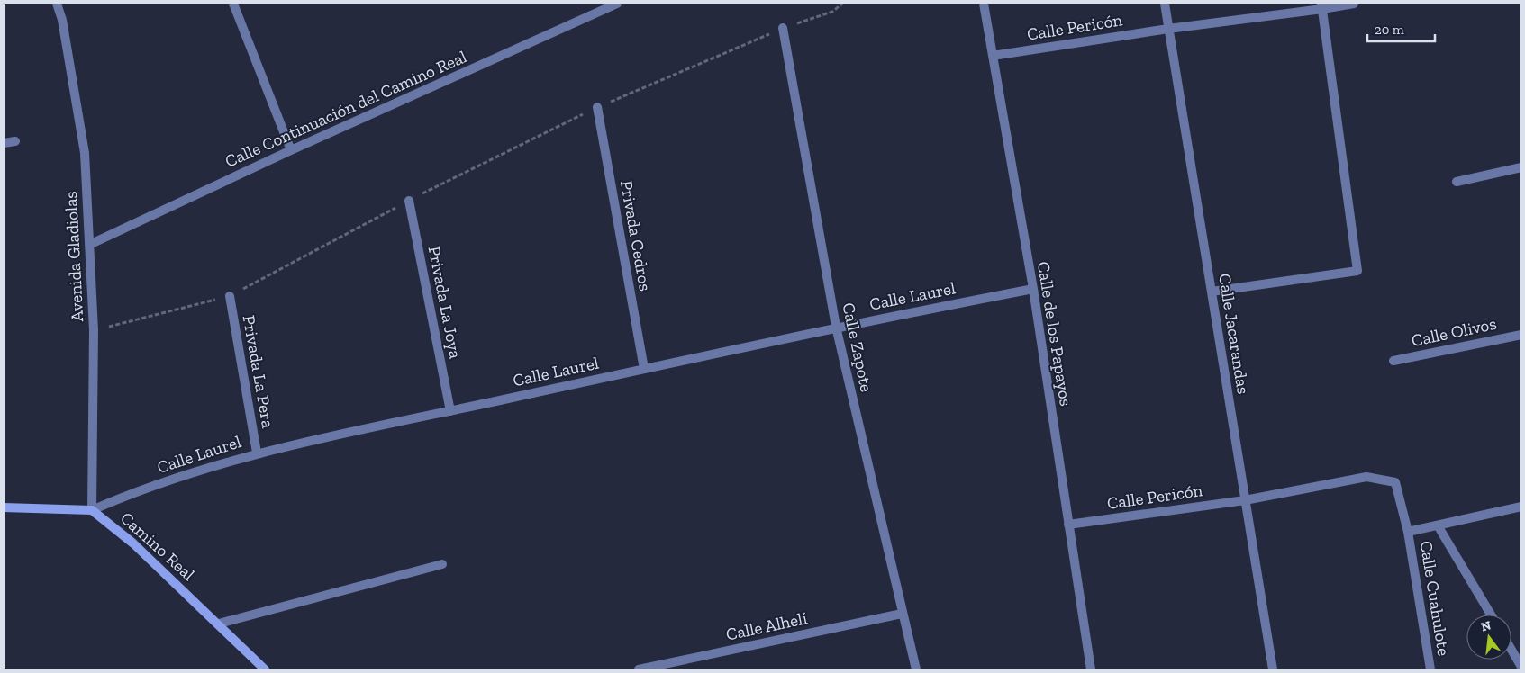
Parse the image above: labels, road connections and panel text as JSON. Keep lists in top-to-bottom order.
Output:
{
  "streets": {
    "street": [
      "Calle Pericón",
      "Calle Continuación del Camino Real",
      "Privada Cedros",
      "Avenida Gladiolas",
      "Calle Laurel",
      "Privada La Joya",
      "Calle Olivos",
      "Calle de los Papayos",
      "Calle Jacarandas",
      "Calle Zapote",
      "Privada La Pera",
      "Camino Real",
      "Calle Cuahulote",
      "Calle Alhelí"
    ]
  },
  "crossings": [
    ["Calle Pericón", "Calle de los Papayos"],
    ["Calle Pericón", "Calle Jacarandas"],
    ["Calle Pericón", "Calle Cuahulote"],
    ["Calle Continuación del Camino Real", "Avenida Gladiolas"],
    ["Privada Cedros", "Calle Laurel"],
    ["Avenida Gladiolas", "Calle Laurel"],
    ["Avenida Gladiolas", "Camino Real"],
    ["Calle Laurel", "Privada La Joya"],
    ["Calle Laurel", "Calle de los Papayos"],
    ["Calle Laurel", "Calle Zapote"],
    ["Calle Laurel", "Privada La Pera"],
    ["Calle Laurel", "Camino Real"],
    ["Calle Zapote", "Calle Alhelí"]
  ],
  "scale_bar": "20 m",
  "north": "top"
}
